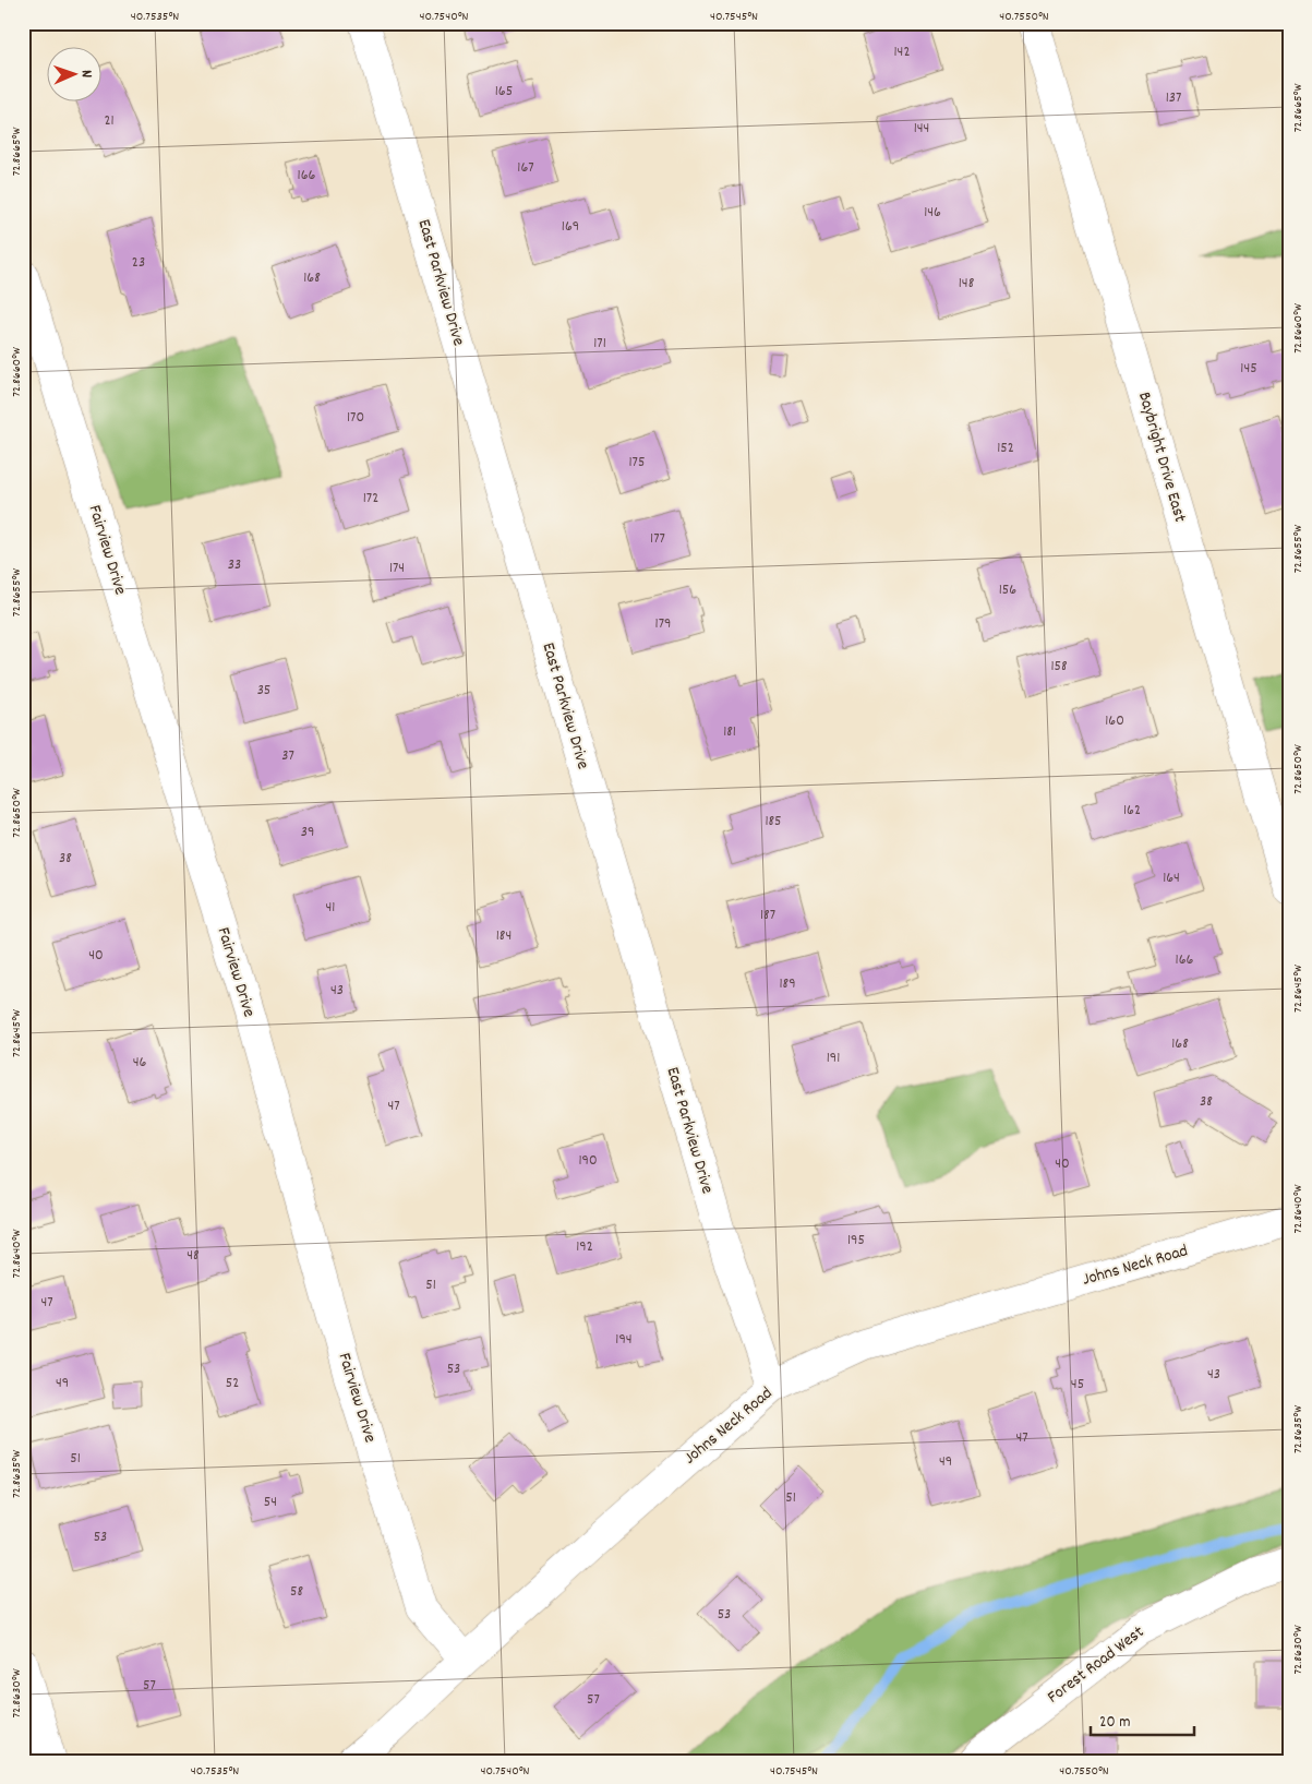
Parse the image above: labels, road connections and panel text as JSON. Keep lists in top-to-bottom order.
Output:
{
  "streets": {
    "street": [
      "East Parkview Drive",
      "Baybright Drive East",
      "Fairview Drive",
      "Johns Neck Road",
      "Forest Road West"
    ]
  },
  "crossings": [
    ["East Parkview Drive", "Johns Neck Road"],
    ["Fairview Drive", "Johns Neck Road"]
  ],
  "house_numbers": [
    "142",
    "165",
    "137",
    "21",
    "144",
    "167",
    "166",
    "146",
    "169",
    "23",
    "168",
    "148",
    "171",
    "145",
    "170",
    "152",
    "175",
    "172",
    "177",
    "33",
    "174",
    "156",
    "179",
    "158",
    "35",
    "160",
    "181",
    "37",
    "162",
    "185",
    "39",
    "38",
    "164",
    "41",
    "187",
    "184",
    "40",
    "166",
    "189",
    "43",
    "168",
    "191",
    "46",
    "38",
    "47",
    "190",
    "40",
    "195",
    "192",
    "48",
    "51",
    "47",
    "194",
    "53",
    "43",
    "49",
    "52",
    "45",
    "47",
    "51",
    "49",
    "51",
    "54",
    "53",
    "58",
    "53",
    "57",
    "57"
  ],
  "scale_bar": "20 m",
  "north": "right",
  "coordinates": [
    "40.7535°N",
    "40.7540°N",
    "40.7545°N",
    "40.7550°N",
    "72.8665°W",
    "72.8660°W",
    "72.8655°W",
    "72.8650°W",
    "72.8645°W",
    "72.8640°W",
    "72.8635°W",
    "72.8630°W"
  ]
}
